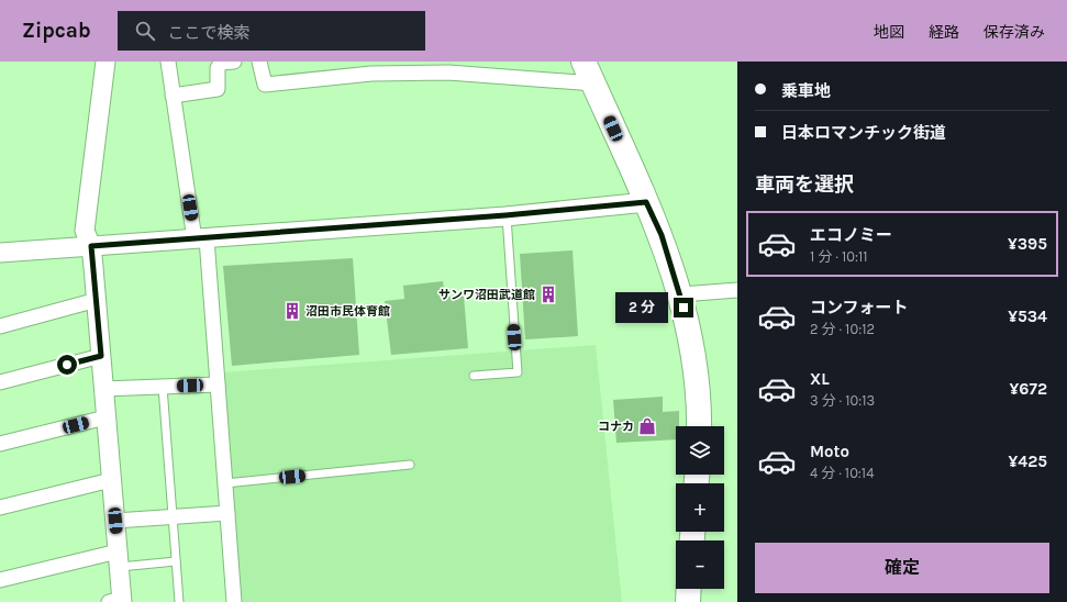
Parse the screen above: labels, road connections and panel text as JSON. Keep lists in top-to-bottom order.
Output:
{
  "places": {
    "building": ["サンワ沼田武道館", "沼田市民体育館"],
    "shop": ["コナカ"]
  },
  "page": {
    "header": "Zipcab",
    "search": "ここで検索",
    "nav": ["地図", "経路", "保存済み"],
    "banner": ["乗車地", "日本ロマンチック街道"],
    "heading": "車両を選択",
    "list": [
      {
        "name": "エコノミー",
        "note": "1 分 · 10:11",
        "value": "¥395"
      },
      {
        "name": "コンフォート",
        "note": "2 分 · 10:12",
        "value": "¥534"
      },
      {
        "name": "XL",
        "note": "3 分 · 10:13",
        "value": "¥672"
      },
      {
        "name": "Moto",
        "note": "4 分 · 10:14",
        "value": "¥425"
      }
    ],
    "bubble": "2 分",
    "map_buttons": ["+", "−"],
    "buttons": "確定"
  }
}
